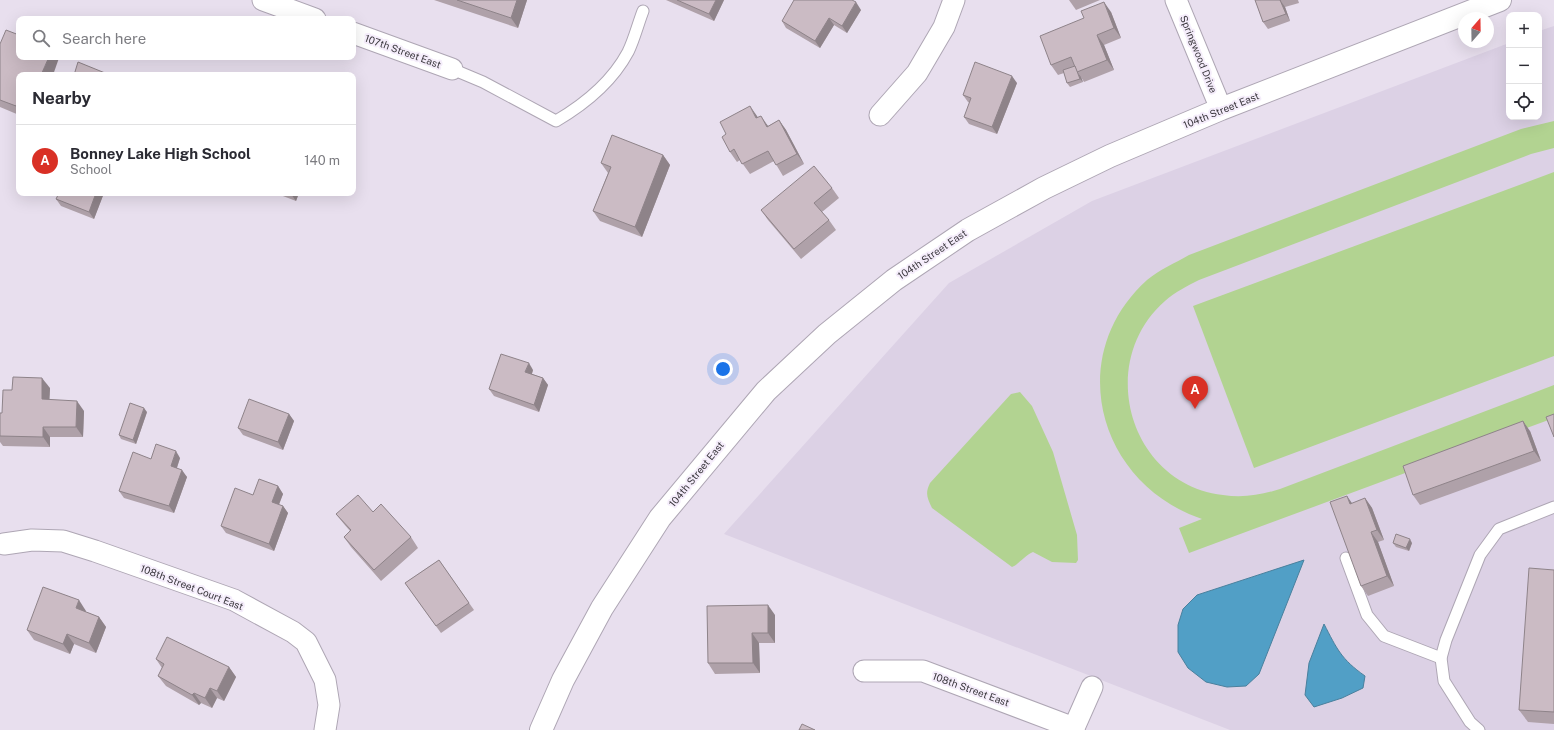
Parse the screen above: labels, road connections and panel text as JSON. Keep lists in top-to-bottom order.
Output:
{
  "streets": {
    "street": [
      "107th Street East",
      "Springwood Drive",
      "104th Street East",
      "108th Street Court East",
      "108th Street East"
    ]
  },
  "crossings": [
    ["Springwood Drive", "104th Street East"]
  ],
  "north": "top",
  "page": {
    "map_buttons": ["+", "−"],
    "search": "Search here",
    "heading": "Nearby",
    "list": [
      {
        "mark": "A",
        "name": "Bonney Lake High School",
        "note": "School",
        "value": "140 m"
      }
    ],
    "pins": "A"
  }
}
